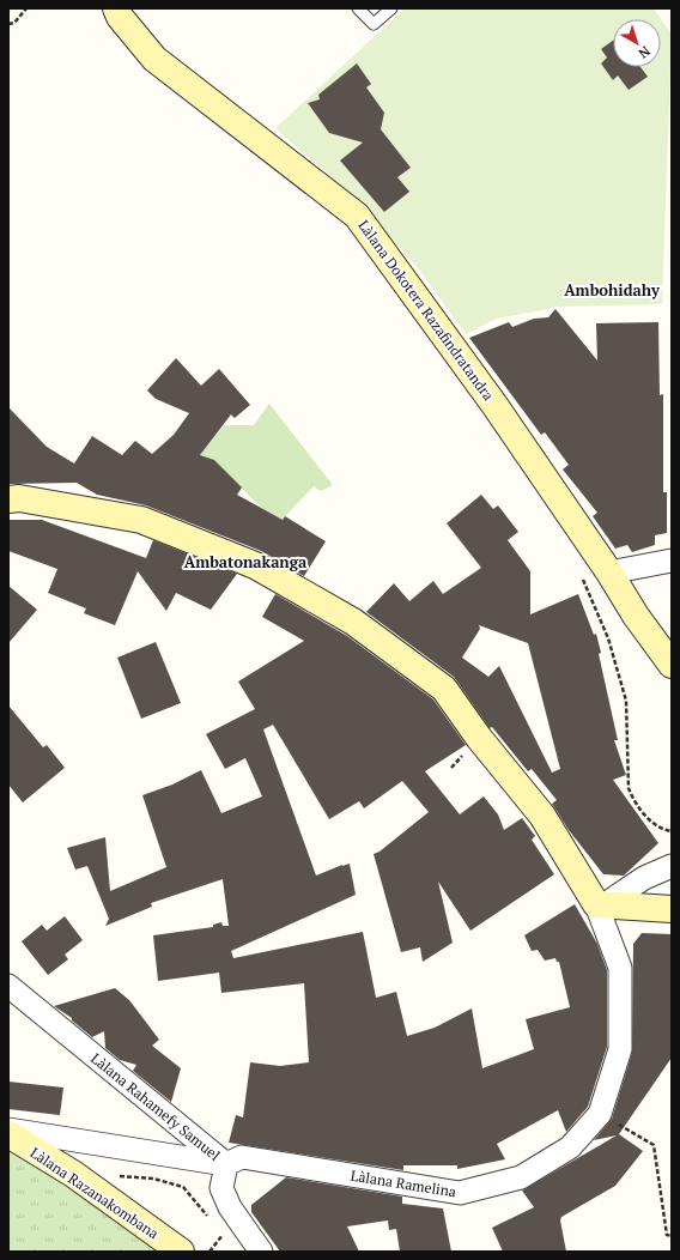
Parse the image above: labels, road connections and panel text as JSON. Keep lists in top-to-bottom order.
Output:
{
  "streets": {
    "street": [
      "Làlana Dokotera Razafindratandra",
      "Làlana Rahamefy Samuel",
      "Làlana Ramelina",
      "Làlana Razanakombana"
    ]
  },
  "crossings": [
    ["Làlana Rahamefy Samuel", "Làlana Ramelina"]
  ],
  "districts": ["Ambohidahy", "Ambatonakanga"],
  "north": "bottom right"
}
